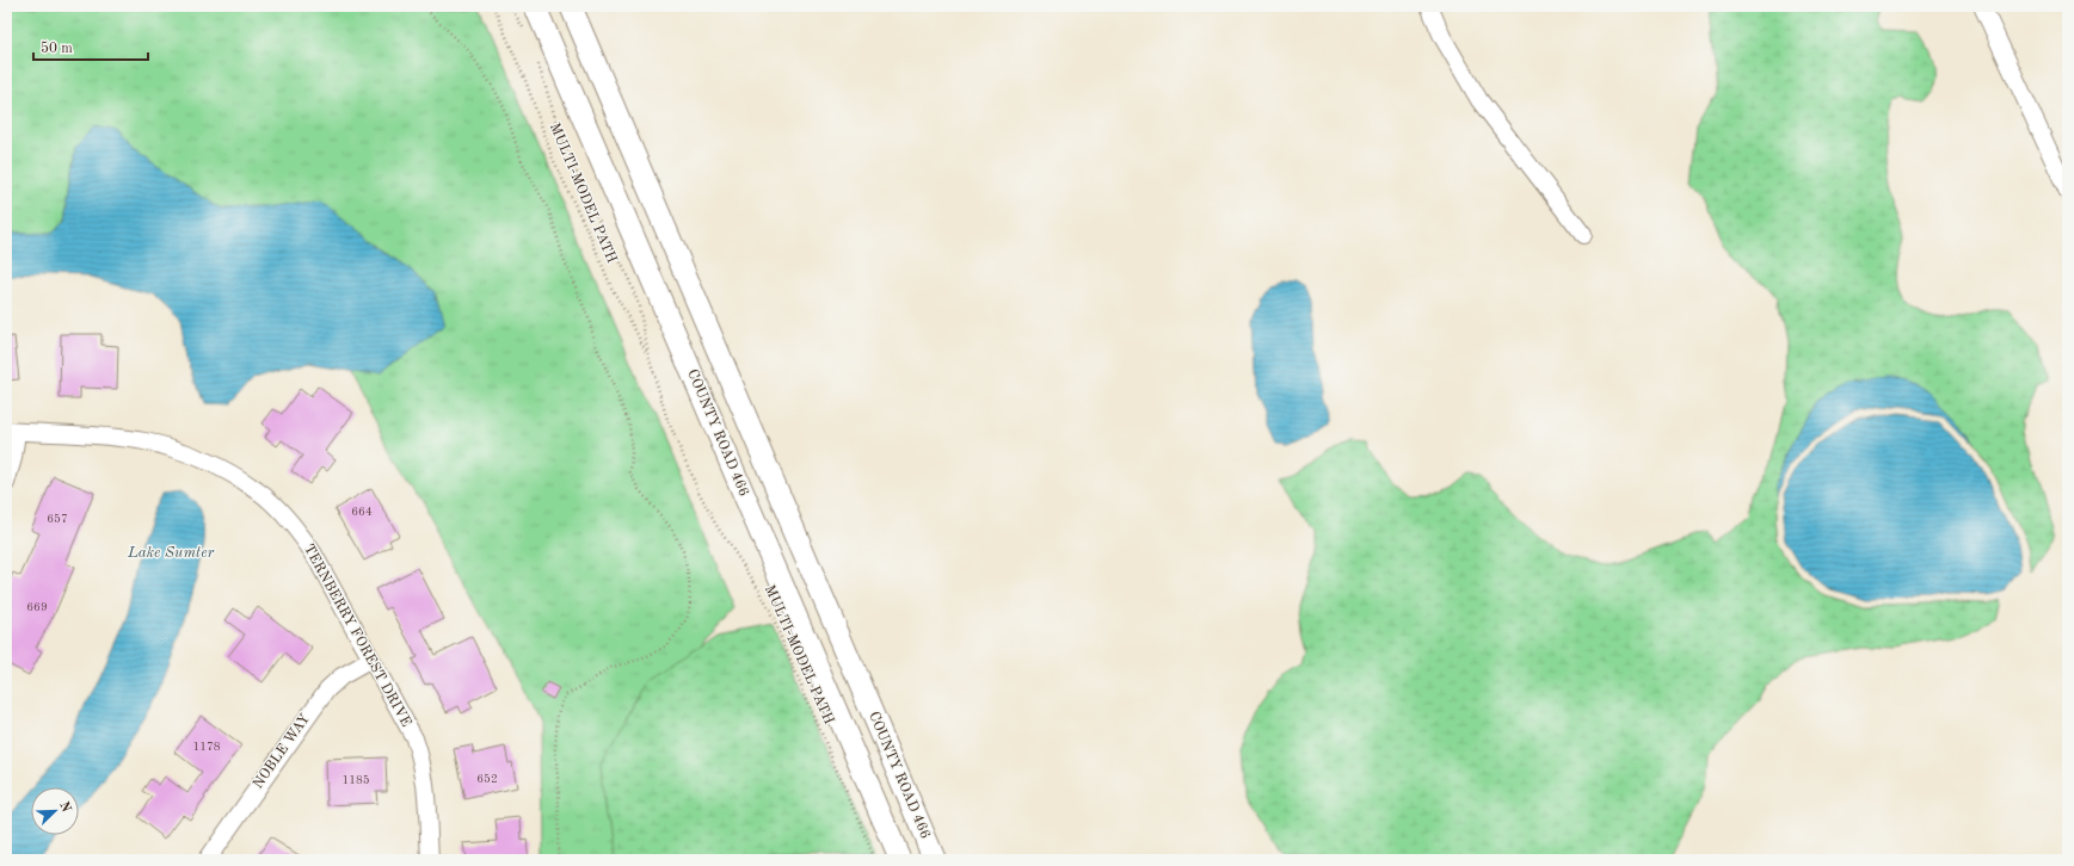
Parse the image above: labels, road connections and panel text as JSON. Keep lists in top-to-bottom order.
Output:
{
  "streets": {
    "main road": ["COUNTY ROAD 466"],
    "street": ["TERNBERRY FOREST DRIVE", "NOBLE WAY"],
    "path": ["MULTI-MODEL PATH"]
  },
  "crossings": [
    ["TERNBERRY FOREST DRIVE", "NOBLE WAY"]
  ],
  "water": ["Lake Sumter"],
  "house_numbers": [
    "664",
    "657",
    "669",
    "1178",
    "652",
    "1185"
  ],
  "scale_bar": "50 m",
  "north": "top right"
}
